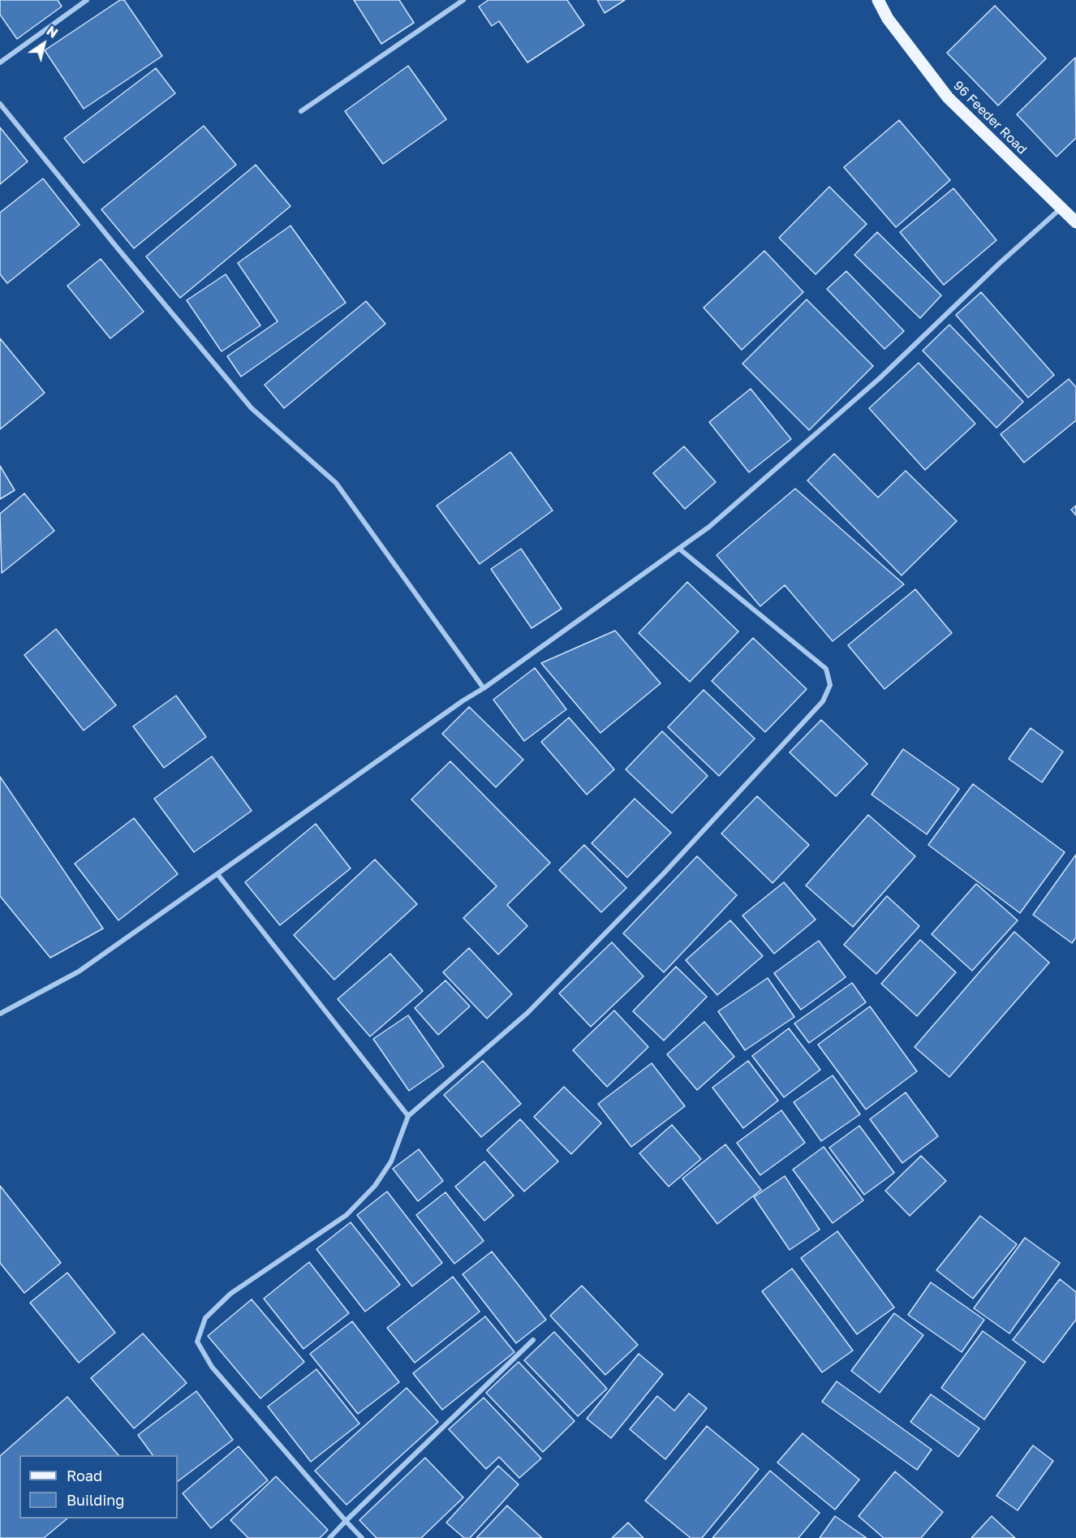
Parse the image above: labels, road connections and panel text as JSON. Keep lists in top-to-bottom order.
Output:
{
  "streets": {
    "main road": ["96 Feeder Road"]
  },
  "legend": ["Road", "Building"],
  "north": "top right"
}
